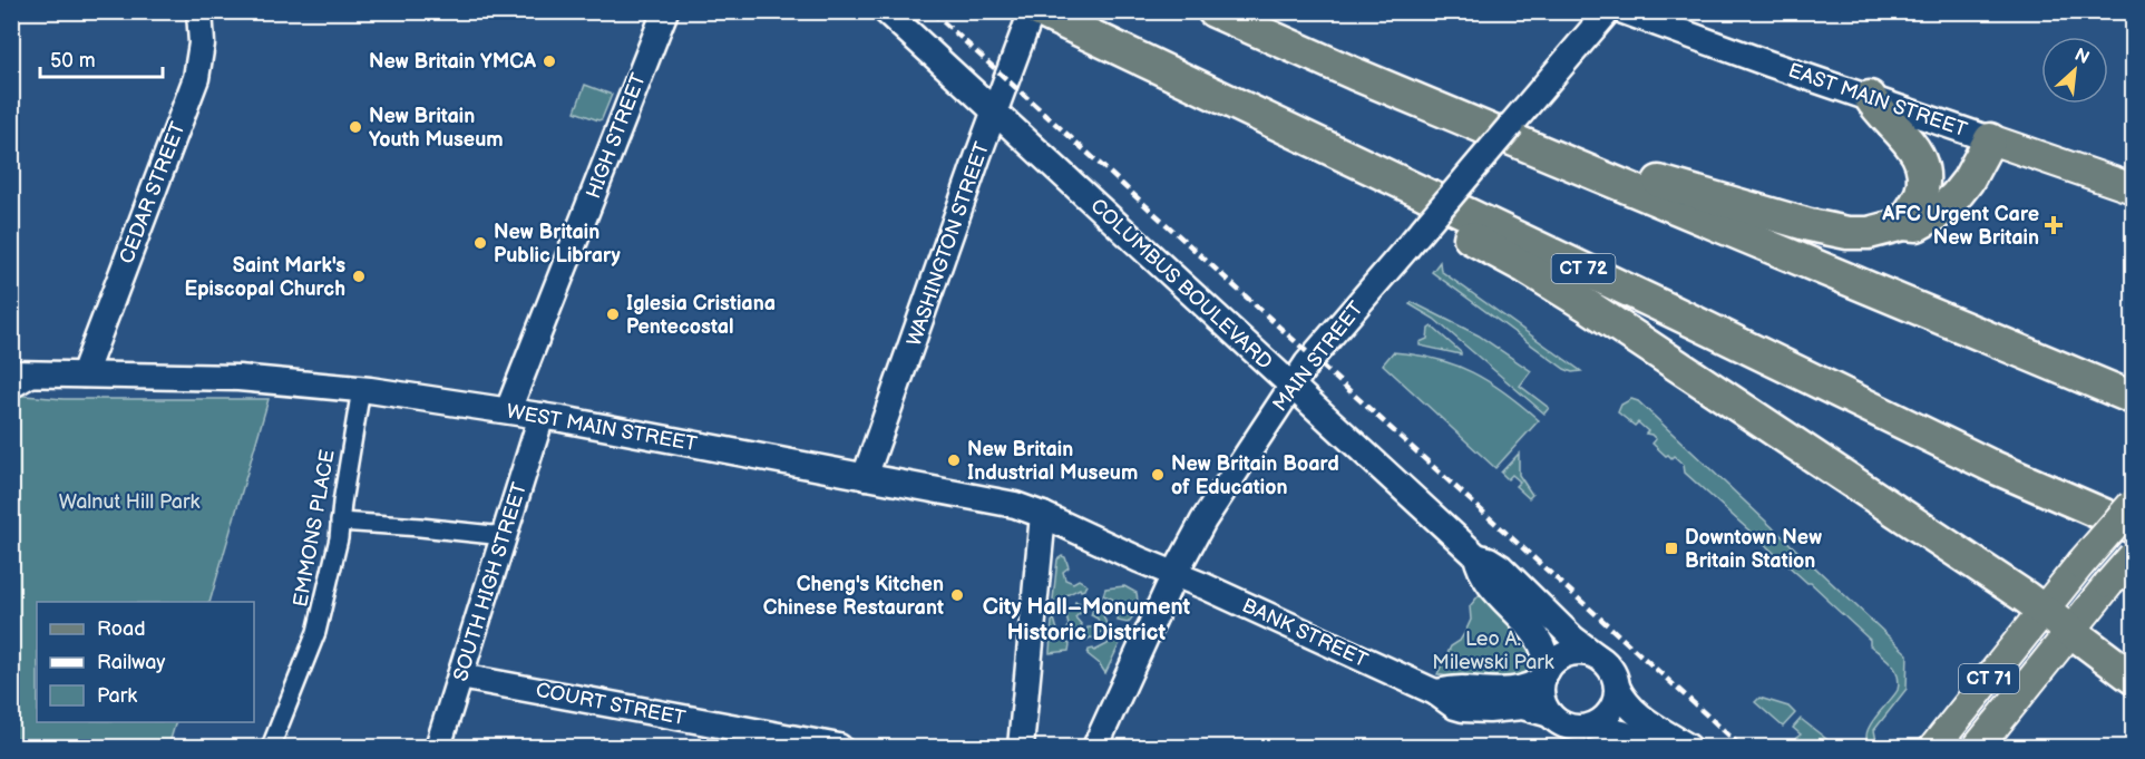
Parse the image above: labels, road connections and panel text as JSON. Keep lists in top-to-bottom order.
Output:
{
  "streets": {
    "highway": ["CT 72"],
    "main road": ["EAST MAIN STREET", "CT 71"],
    "street": [
      "HIGH STREET",
      "CEDAR STREET",
      "WASHINGTON STREET",
      "COLUMBUS BOULEVARD",
      "MAIN STREET",
      "WEST MAIN STREET",
      "EMMONS PLACE",
      "SOUTH HIGH STREET",
      "BANK STREET",
      "COURT STREET"
    ]
  },
  "crossings": [
    ["HIGH STREET", "WEST MAIN STREET"],
    ["CEDAR STREET", "WEST MAIN STREET"],
    ["WASHINGTON STREET", "CT 72"],
    ["WASHINGTON STREET", "COLUMBUS BOULEVARD"],
    ["WASHINGTON STREET", "WEST MAIN STREET"],
    ["COLUMBUS BOULEVARD", "MAIN STREET"],
    ["COLUMBUS BOULEVARD", "BANK STREET"],
    ["MAIN STREET", "WEST MAIN STREET"],
    ["MAIN STREET", "BANK STREET"],
    ["WEST MAIN STREET", "EMMONS PLACE"],
    ["WEST MAIN STREET", "SOUTH HIGH STREET"],
    ["WEST MAIN STREET", "BANK STREET"],
    ["SOUTH HIGH STREET", "COURT STREET"]
  ],
  "districts": ["City Hall–Monument Historic District"],
  "parks": ["Walnut Hill Park", "Leo A. Milewski Park"],
  "places": {
    "other": [
      "New Britain YMCA",
      "New Britain Youth Museum",
      "New Britain Public Library",
      "Saint Mark's Episcopal Church",
      "Iglesia Cristiana Pentecostal",
      "New Britain Industrial Museum",
      "New Britain Board of Education",
      "Cheng's Kitchen Chinese Restaurant"
    ],
    "health": ["AFC Urgent Care New Britain"],
    "transit": ["Downtown New Britain Station"]
  },
  "legend": ["Road", "Railway", "Park"],
  "scale_bar": "50 m",
  "north": "top right"
}
